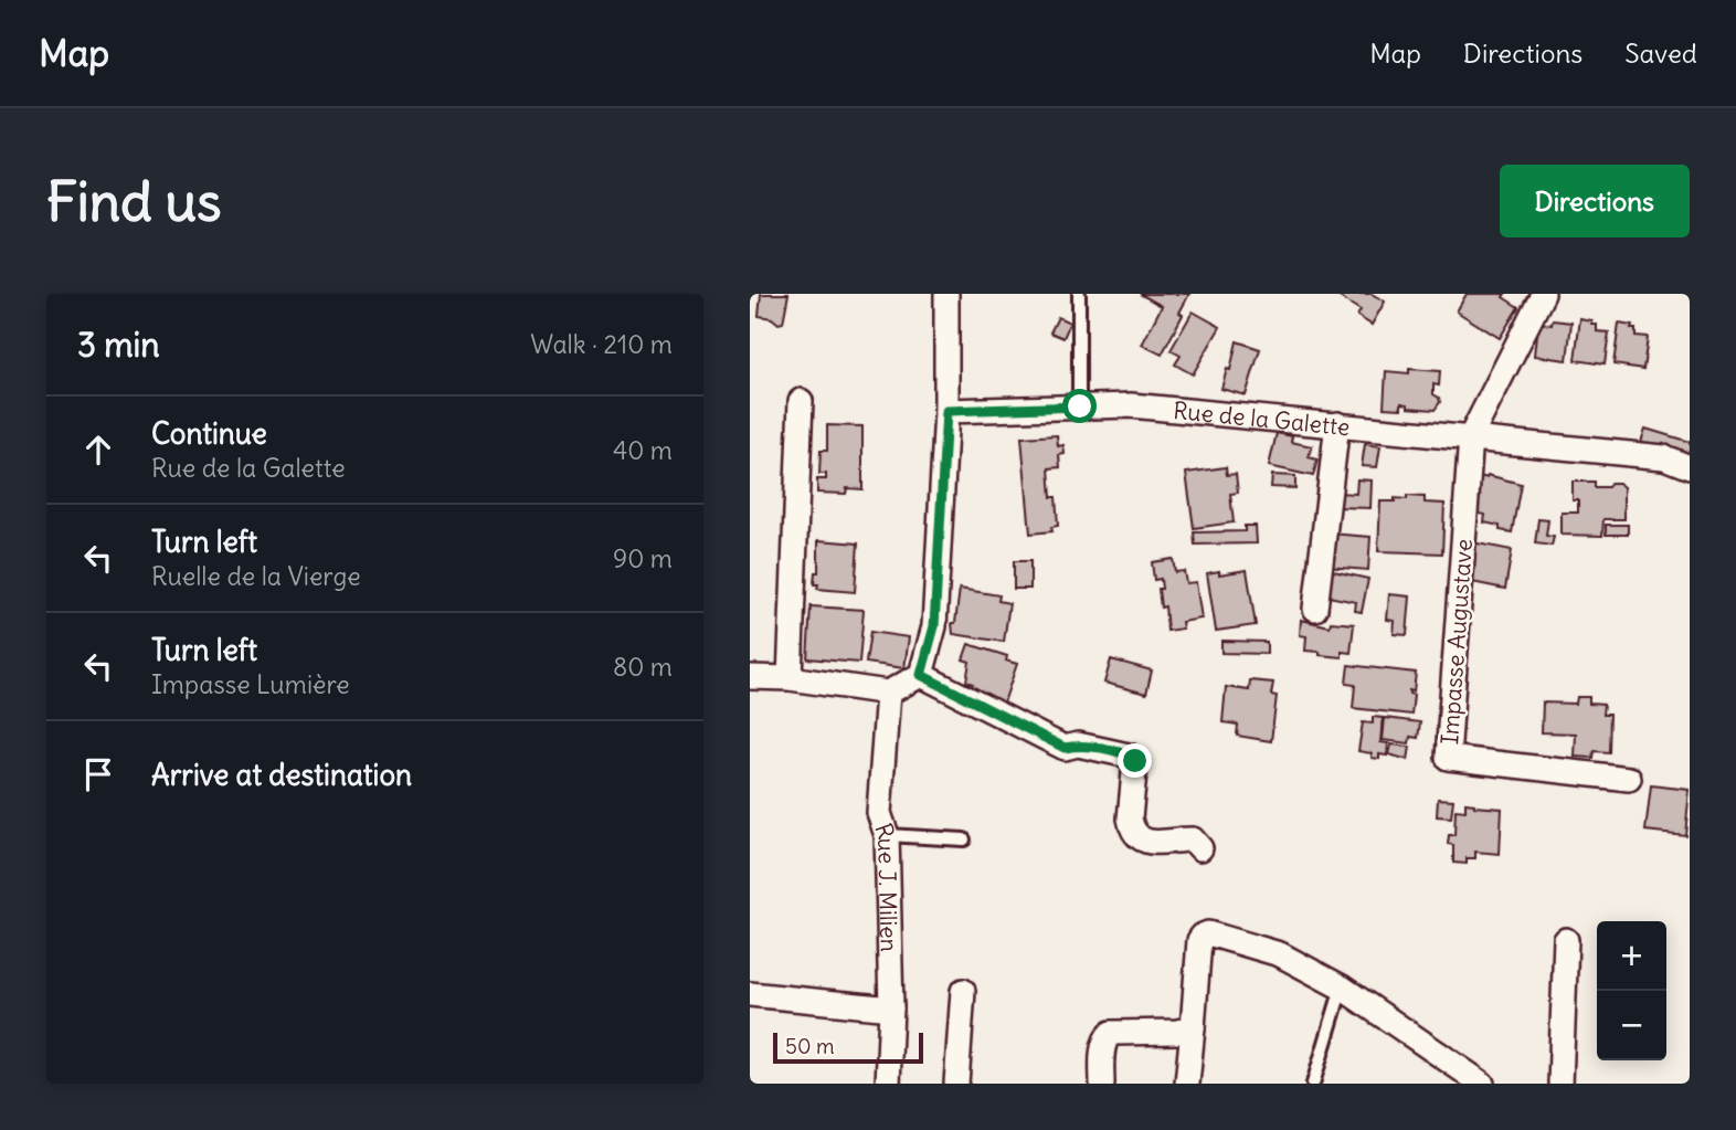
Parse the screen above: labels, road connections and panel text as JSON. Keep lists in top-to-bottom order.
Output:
{
  "streets": {
    "street": ["Rue de la Galette", "Impasse Augustave", "Rue J. Milien"]
  },
  "crossings": [
    ["Rue de la Galette", "Impasse Augustave"]
  ],
  "scale_bar": "50 m",
  "page": {
    "header": "Map",
    "nav": ["Map", "Directions", "Saved"],
    "buttons": "Directions",
    "title": "Find us",
    "heading": ["3 min", "Walk · 210 m"],
    "list": [
      ["Continue", "Rue de la Galette", "40 m"],
      ["Turn left", "Ruelle de la Vierge", "90 m"],
      ["Turn left", "Impasse Lumière", "80 m"],
      "Arrive at destination"
    ],
    "map_buttons": ["+", "−"],
    "scale": "50 m"
  }
}
